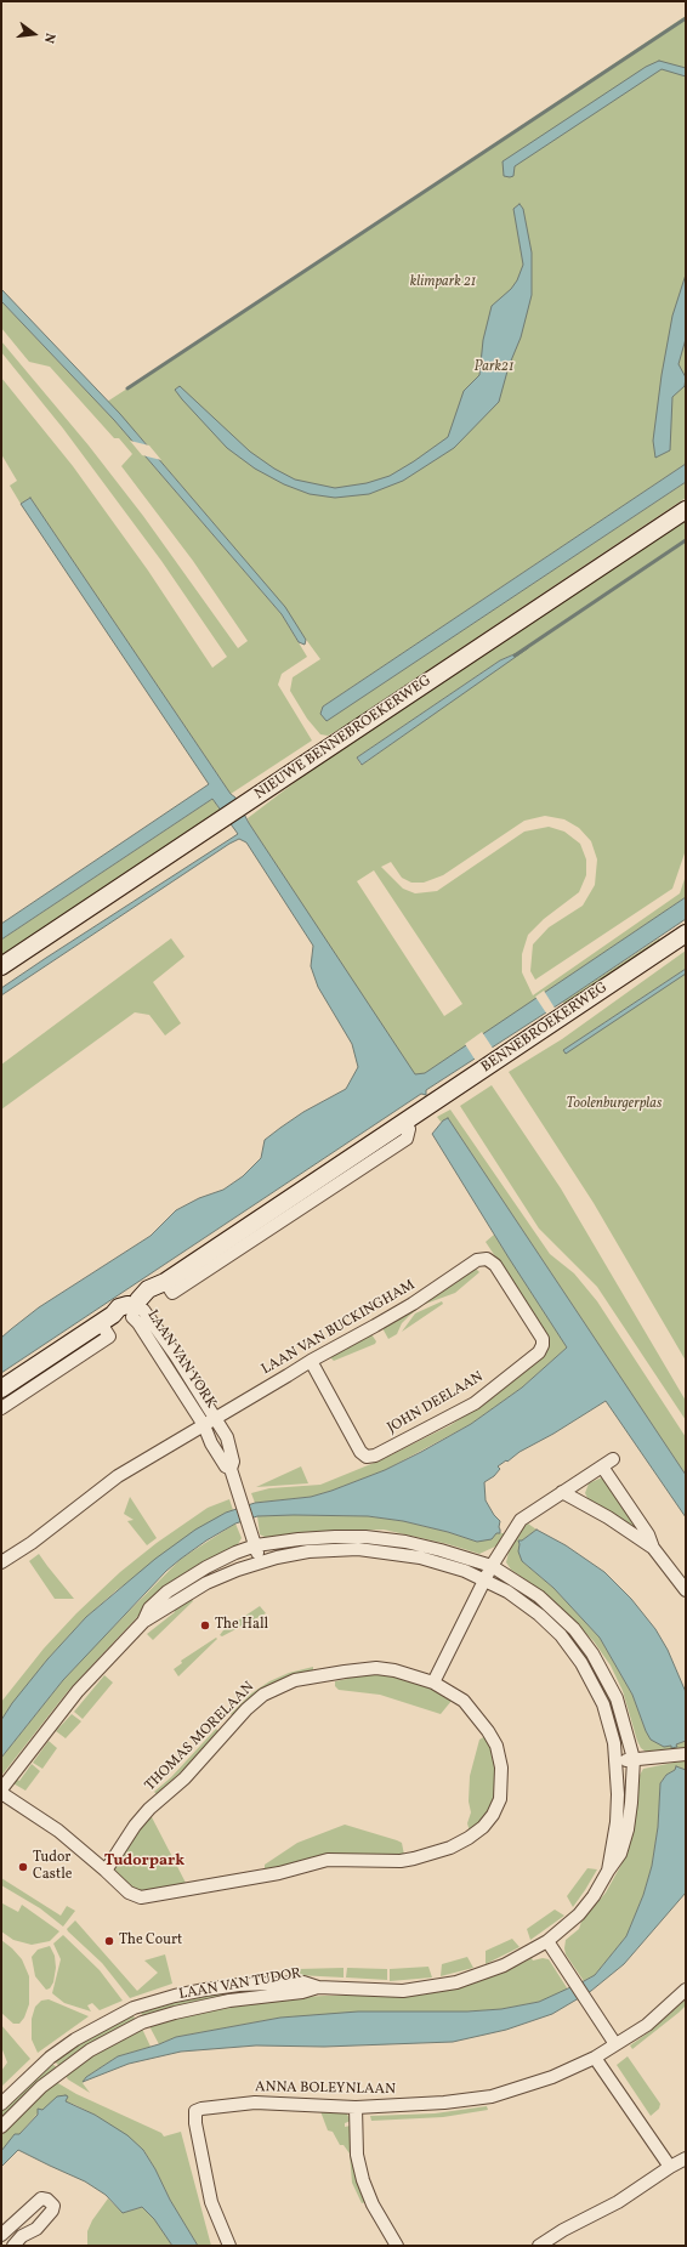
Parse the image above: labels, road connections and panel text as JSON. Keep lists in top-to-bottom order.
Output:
{
  "streets": {
    "main road": ["NIEUWE BENNEBROEKERWEG", "BENNEBROEKERWEG"],
    "street": [
      "LAAN VAN BUCKINGHAM",
      "LAAN VAN YORK",
      "JOHN DEELAAN",
      "THOMAS MORELAAN",
      "LAAN VAN TUDOR",
      "ANNA BOLEYNLAAN"
    ]
  },
  "crossings": [
    ["BENNEBROEKERWEG", "LAAN VAN YORK"],
    ["LAAN VAN BUCKINGHAM", "LAAN VAN YORK"],
    ["LAAN VAN BUCKINGHAM", "JOHN DEELAAN"],
    ["LAAN VAN YORK", "LAAN VAN TUDOR"]
  ],
  "districts": ["Tudorpark"],
  "parks": ["klimpark 21", "Park21", "Toolenburgerplas"],
  "places": ["The Hall", "Tudor Castle", "The Court"],
  "north": "right"
}
